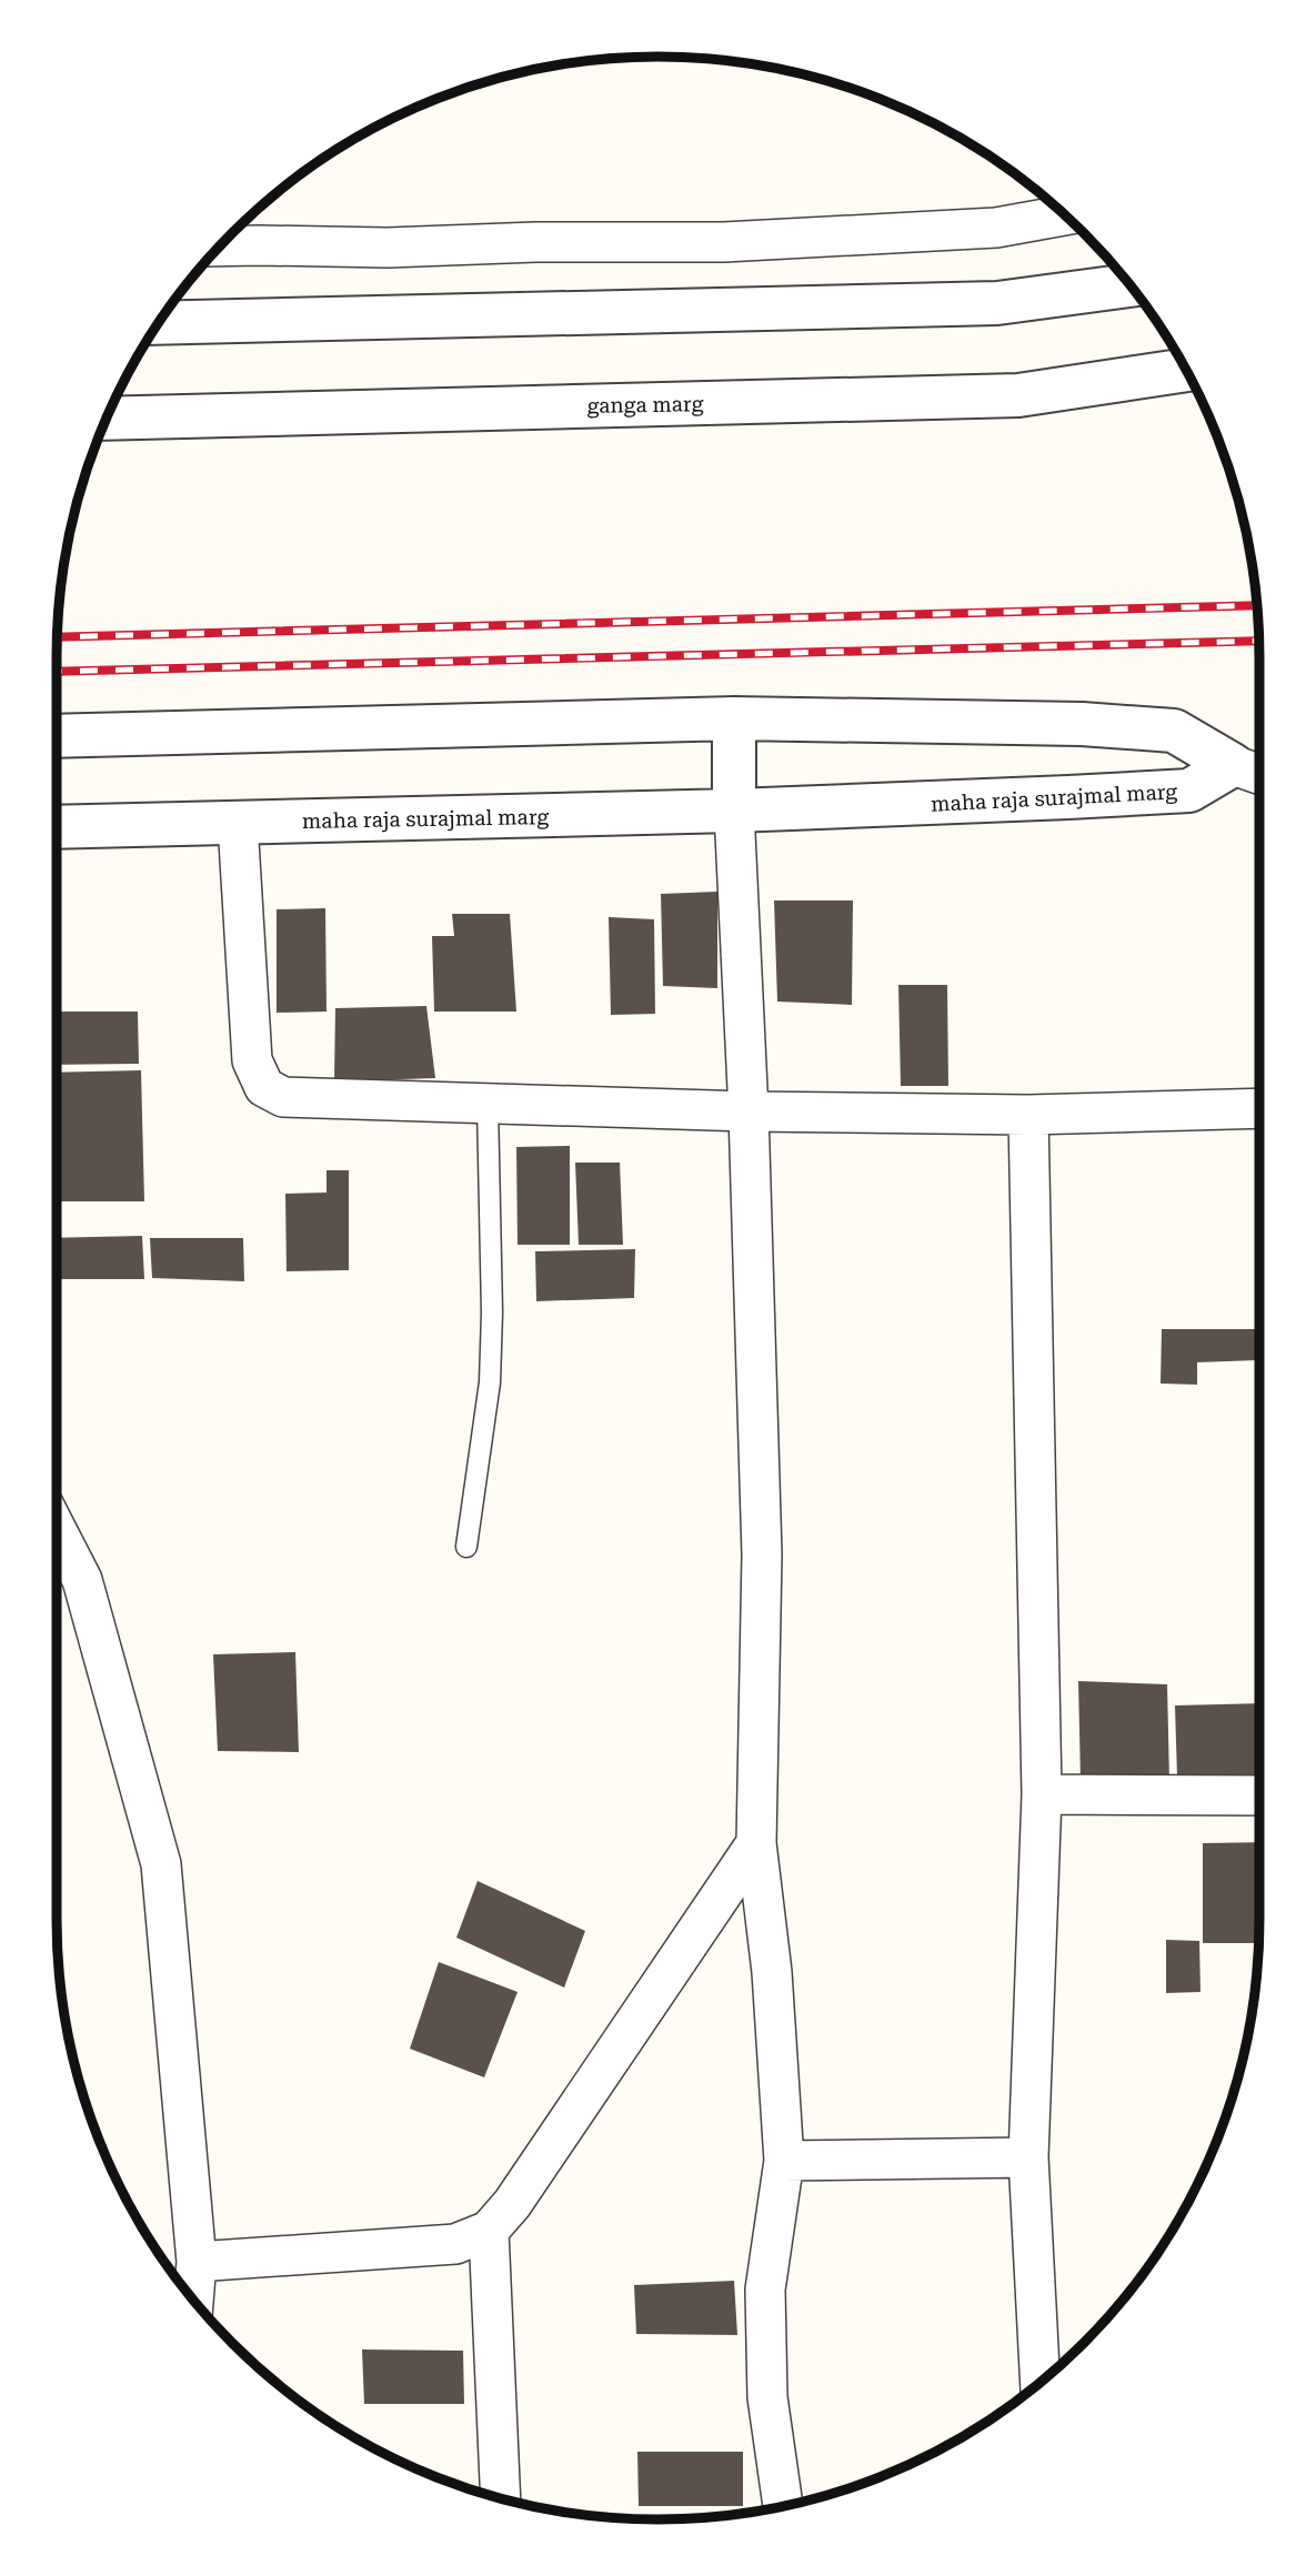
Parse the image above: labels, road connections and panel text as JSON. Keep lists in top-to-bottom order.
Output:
{
  "streets": {
    "street": ["ganga marg", "maha raja surajmal marg"]
  }
}
